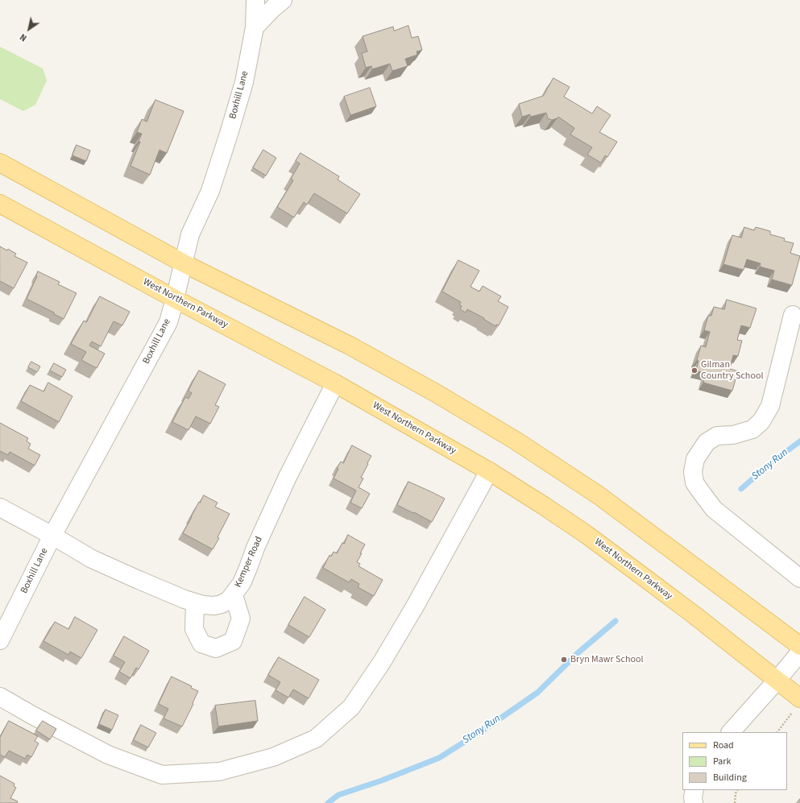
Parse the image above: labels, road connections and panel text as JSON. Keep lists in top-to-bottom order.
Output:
{
  "streets": {
    "main road": ["West Northern Parkway"],
    "street": ["Boxhill Lane", "Kemper Road"]
  },
  "crossings": [
    ["Boxhill Lane", "West Northern Parkway"],
    ["Boxhill Lane", "Kemper Road"],
    ["West Northern Parkway", "Kemper Road"]
  ],
  "water": ["Stony Run"],
  "places": ["Gilman Country School", "Bryn Mawr School"],
  "legend": ["Road", "Park", "Building"],
  "north": "bottom left"
}
